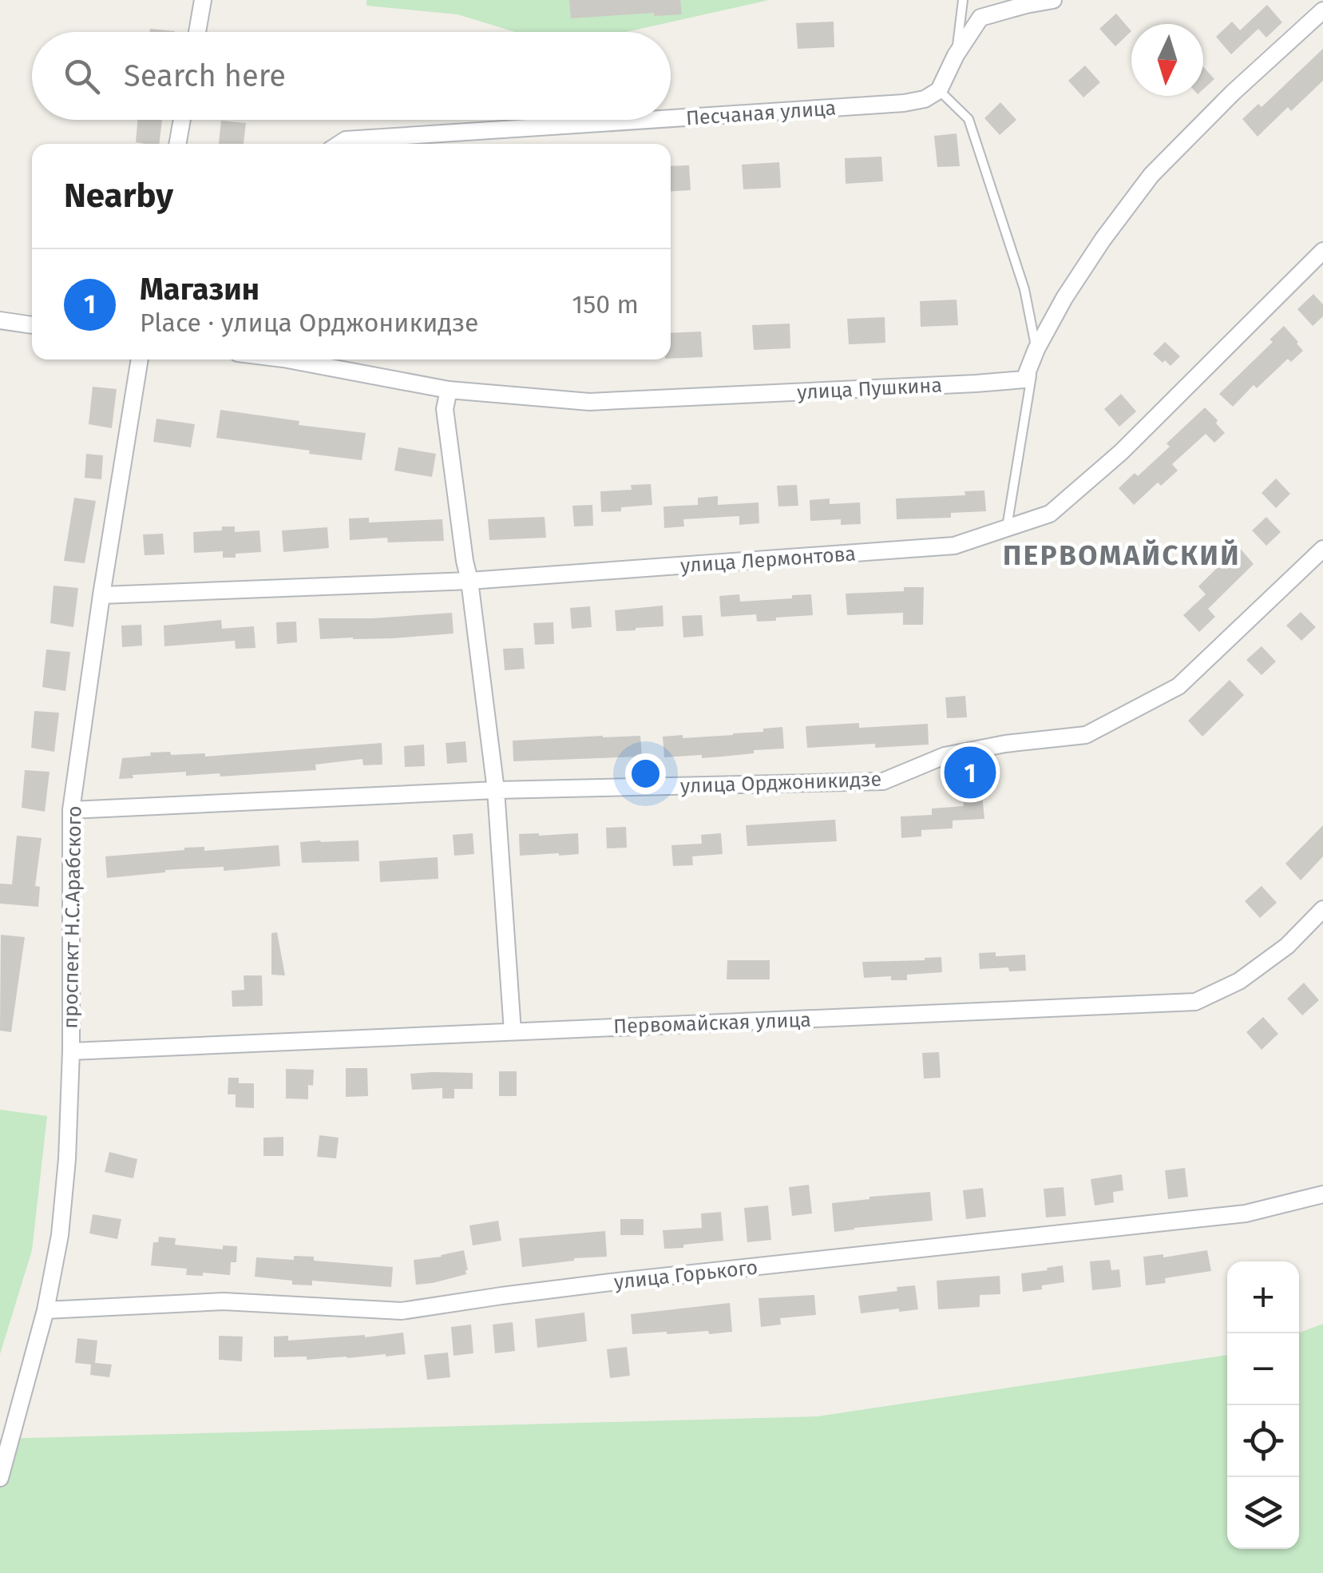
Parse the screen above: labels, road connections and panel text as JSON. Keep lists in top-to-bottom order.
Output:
{
  "streets": {
    "street": [
      "Песчаная улица",
      "улица Пушкина",
      "улица Лермонтова",
      "улица Орджоникидзе",
      "проспект Н.С.Арабского",
      "Первомайская улица",
      "улица Горького"
    ]
  },
  "crossings": [
    ["улица Лермонтова", "проспект Н.С.Арабского"],
    ["улица Орджоникидзе", "проспект Н.С.Арабского"],
    ["проспект Н.С.Арабского", "Первомайская улица"],
    ["проспект Н.С.Арабского", "улица Горького"]
  ],
  "districts": ["ПЕРВОМАЙСКИЙ"],
  "north": "bottom",
  "page": {
    "search": "Search here",
    "heading": "Nearby",
    "list": [
      {
        "mark": "1",
        "name": "Магазин",
        "note": "Place · улица Орджоникидзе",
        "value": "150 m"
      }
    ],
    "pins": "1",
    "map_buttons": ["+", "−"]
  }
}
